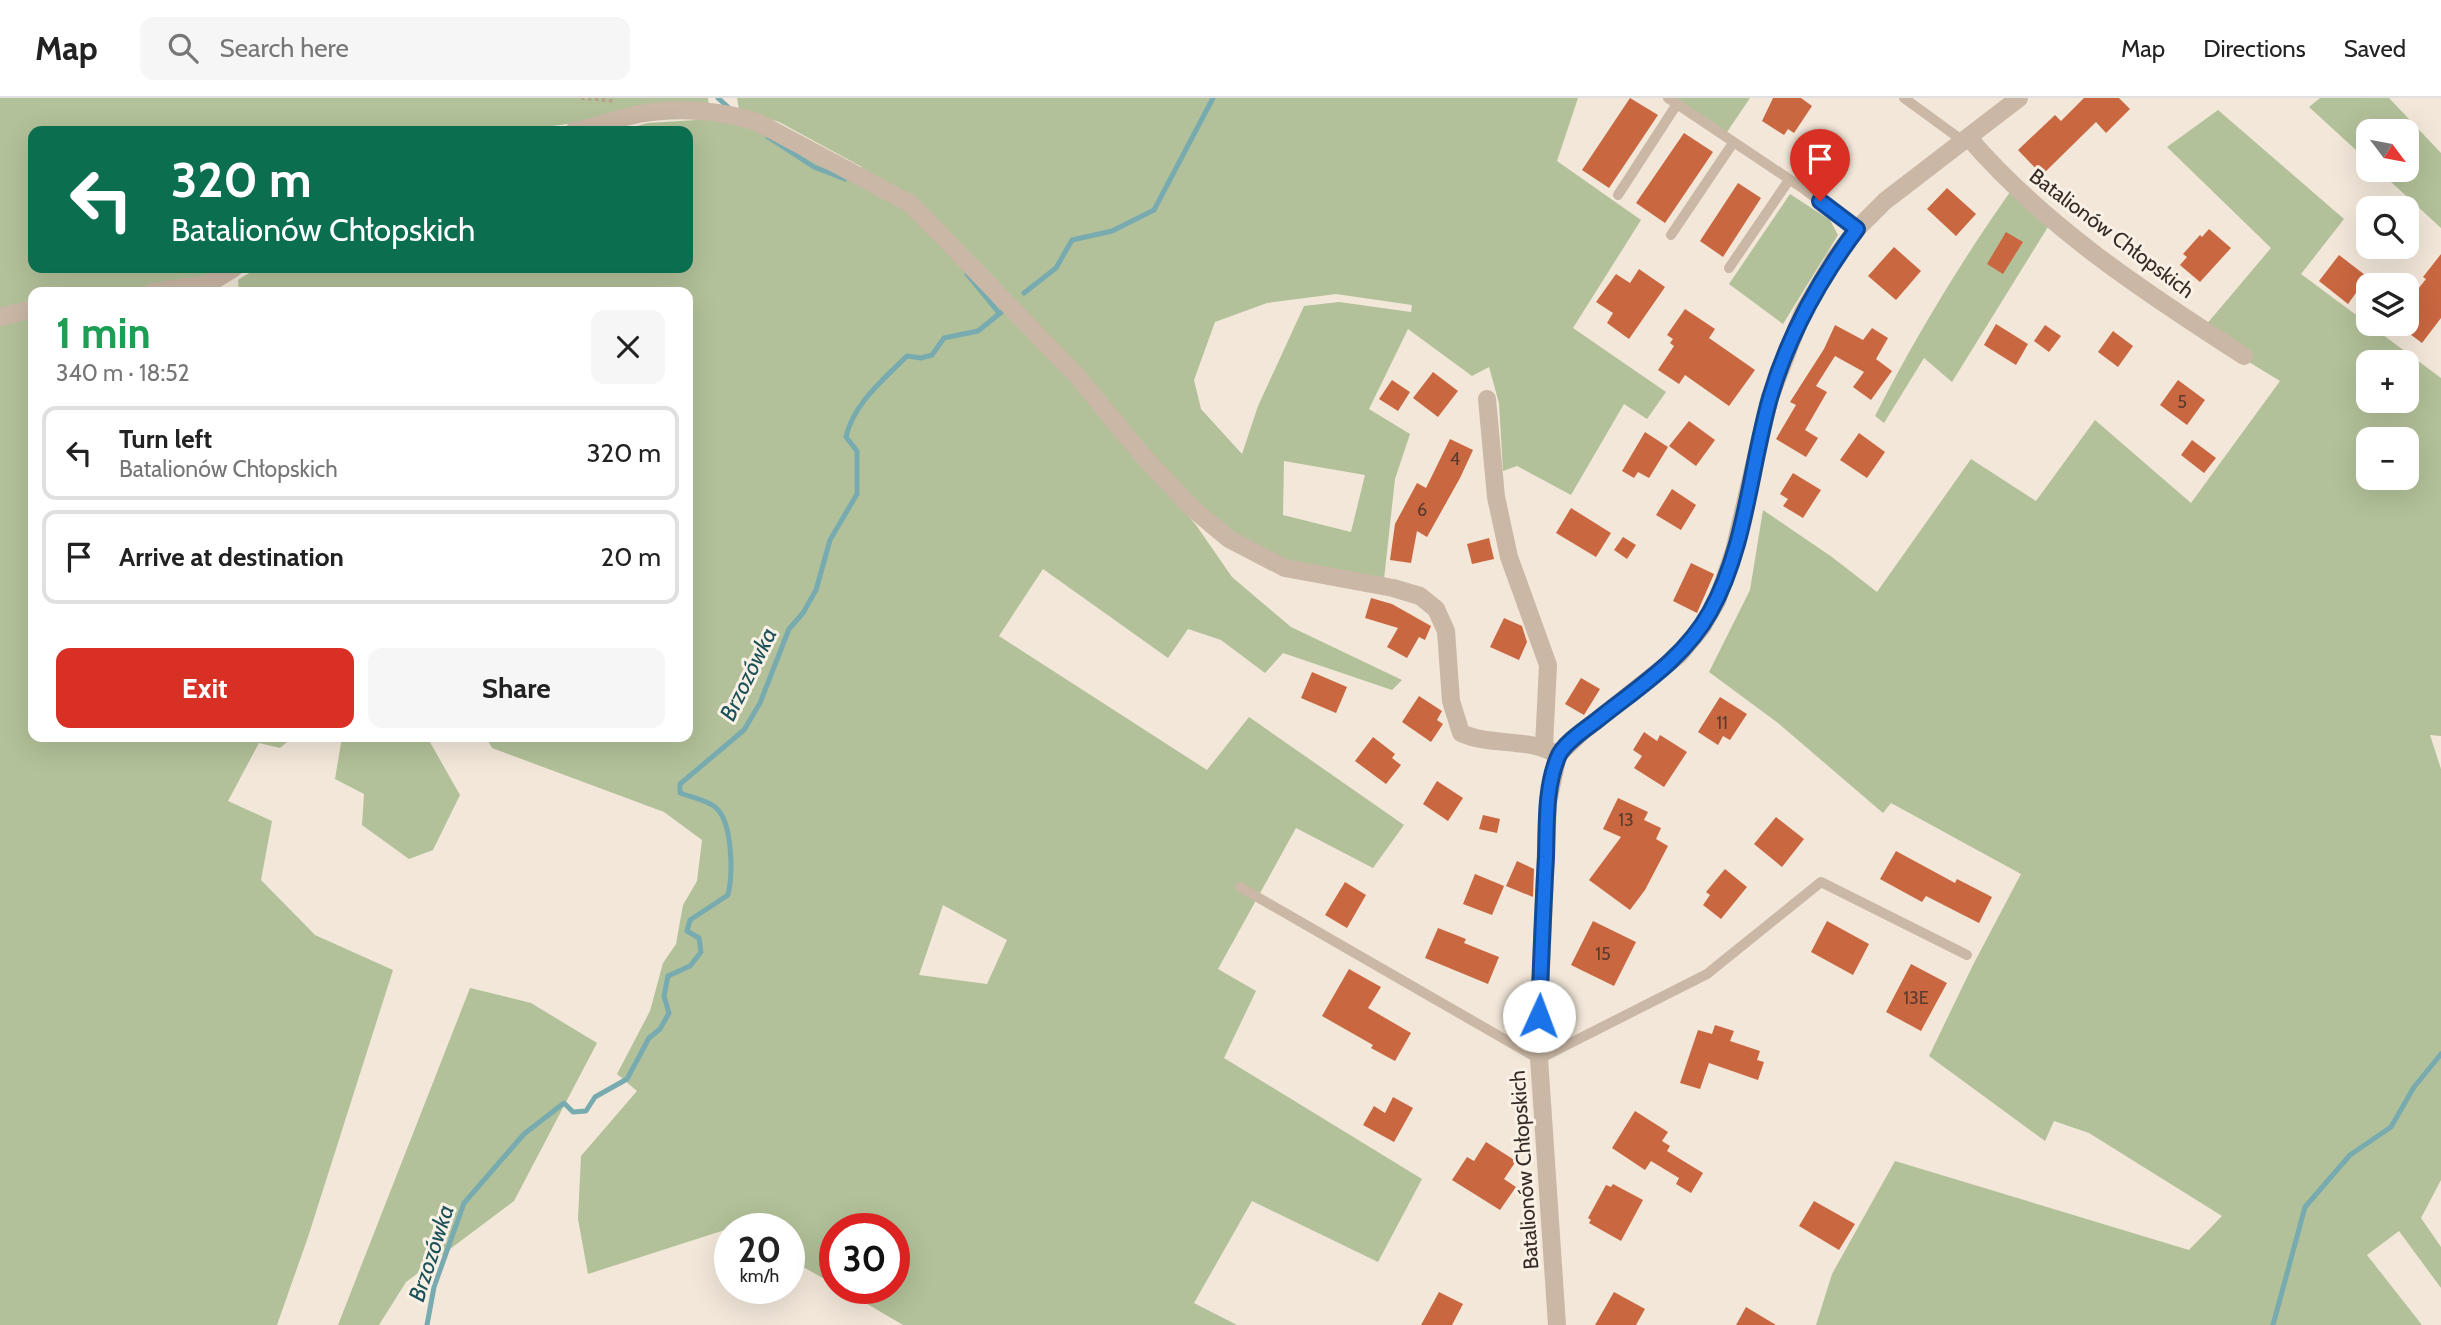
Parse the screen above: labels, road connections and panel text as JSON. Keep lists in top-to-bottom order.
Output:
{
  "streets": {
    "street": ["Batalionów Chłopskich"]
  },
  "water": ["Brzozówka"],
  "house_numbers": [
    "5",
    "4",
    "6",
    "11",
    "13",
    "15",
    "13E"
  ],
  "north": "bottom right",
  "page": {
    "header": "Map",
    "search": "Search here",
    "nav": ["Map", "Directions", "Saved"],
    "map_buttons": ["+", "−"],
    "turn": ["320 m", "Batalionów Chłopskich"],
    "heading": ["1 min", "340 m · 18:52"],
    "list": [
      {
        "name": "Turn left",
        "note": "Batalionów Chłopskich",
        "value": "320 m"
      },
      {
        "name": "Arrive at destination",
        "value": "20 m"
      }
    ],
    "buttons": ["Exit", "Share"],
    "speed": "20 km/h",
    "limit": "30"
  }
}
